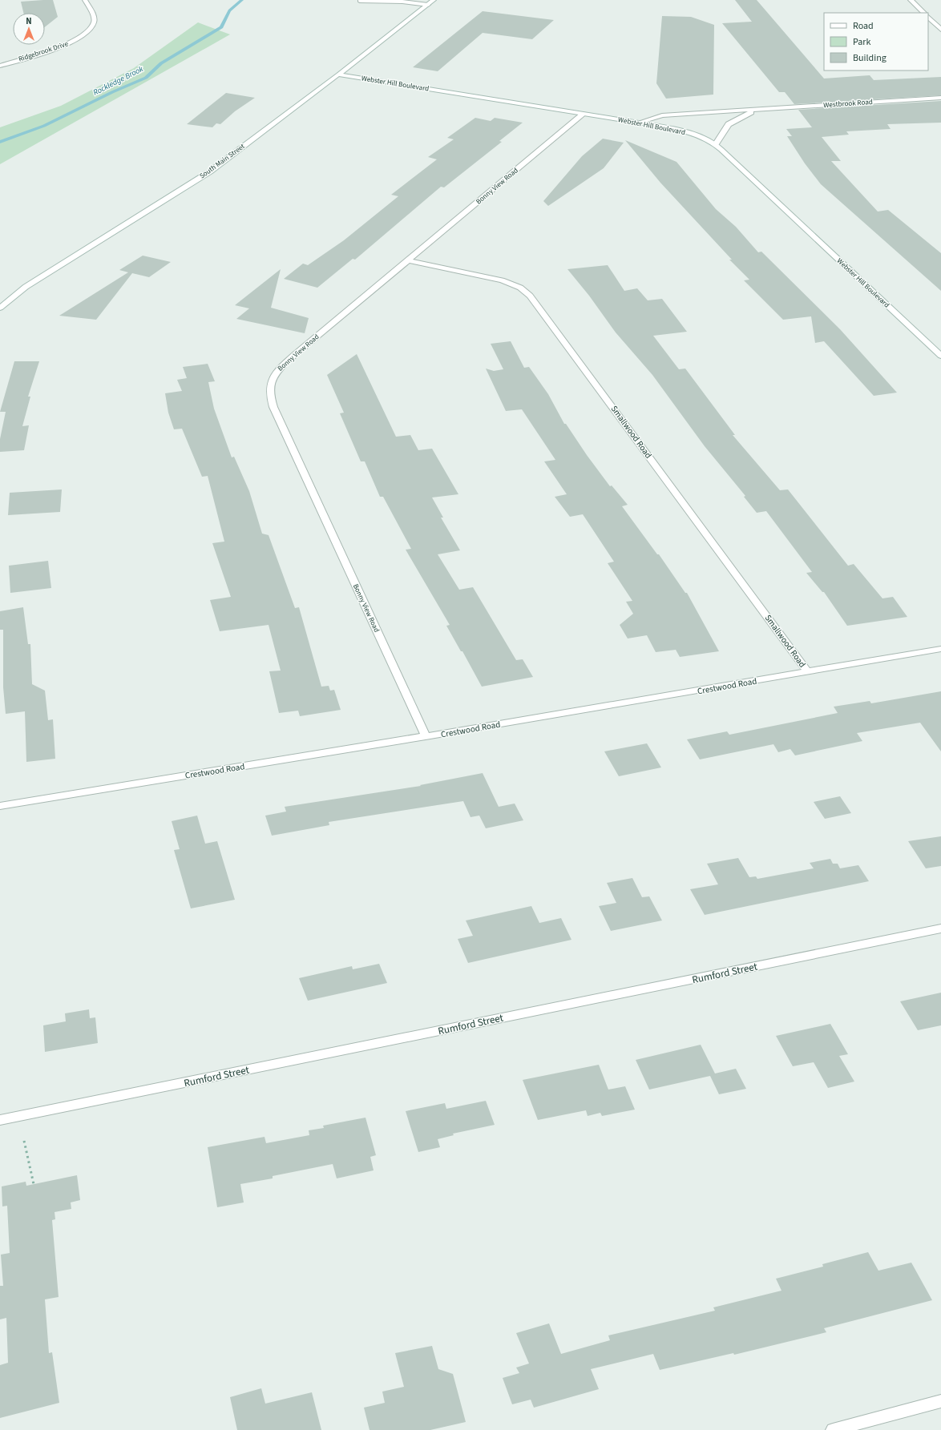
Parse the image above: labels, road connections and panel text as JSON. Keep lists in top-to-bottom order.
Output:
{
  "streets": {
    "street": [
      "Ridgebrook Drive",
      "Webster Hill Boulevard",
      "Westbrook Road",
      "South Main Street",
      "Bonny View Road",
      "Smallwood Road",
      "Crestwood Road",
      "Rumford Street"
    ]
  },
  "crossings": [
    ["Webster Hill Boulevard", "Westbrook Road"],
    ["Webster Hill Boulevard", "South Main Street"],
    ["Webster Hill Boulevard", "Bonny View Road"],
    ["Bonny View Road", "Smallwood Road"],
    ["Bonny View Road", "Crestwood Road"],
    ["Smallwood Road", "Crestwood Road"]
  ],
  "water": ["Rockledge Brook"],
  "legend": ["Road", "Park", "Building"],
  "north": "top"
}
